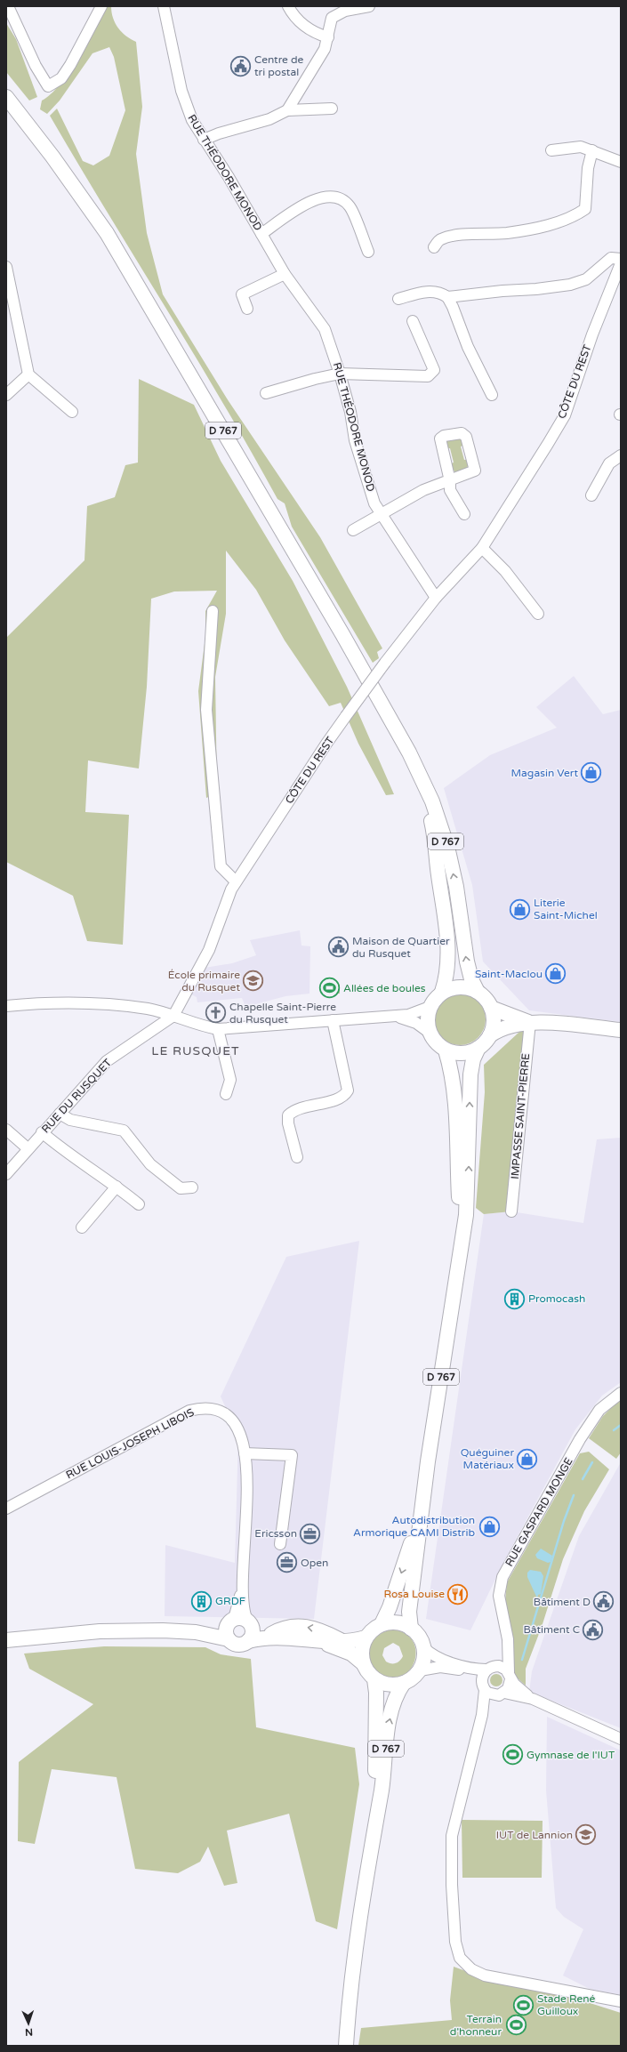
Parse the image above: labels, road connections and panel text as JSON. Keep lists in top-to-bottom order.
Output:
{
  "streets": {
    "main road": ["D 767"],
    "street": [
      "RUE THÉODORE MONOD",
      "CÔTE DU REST",
      "RUE DU RUSQUET",
      "IMPASSE SAINT-PIERRE",
      "RUE LOUIS-JOSEPH LIBOIS",
      "RUE GASPARD MONGE"
    ]
  },
  "crossings": [
    ["RUE THÉODORE MONOD", "CÔTE DU REST"],
    ["CÔTE DU REST", "RUE DU RUSQUET"]
  ],
  "districts": ["LE RUSQUET"],
  "places": {
    "public building": [
      "Centre de tri postal",
      "Maison de Quartier du Rusquet",
      "Bâtiment D",
      "Bâtiment C"
    ],
    "shop": [
      "Magasin Vert",
      "Literie Saint-Michel",
      "Saint-Maclou",
      "Quéguiner Matériaux",
      "Autodistribution Armorique CAMI Distrib"
    ],
    "school or university": ["École primaire du Rusquet", "IUT de Lannion"],
    "sports": [
      "Allées de boules",
      "Gymnase de l'IUT",
      "Stade René Guilloux",
      "Terrain d'honneur"
    ],
    "church": ["Chapelle Saint-Pierre du Rusquet"],
    "building": ["Promocash", "GRDF"],
    "office": ["Ericsson", "Open"],
    "restaurant": ["Rosa Louise"]
  },
  "north": "bottom"
}
